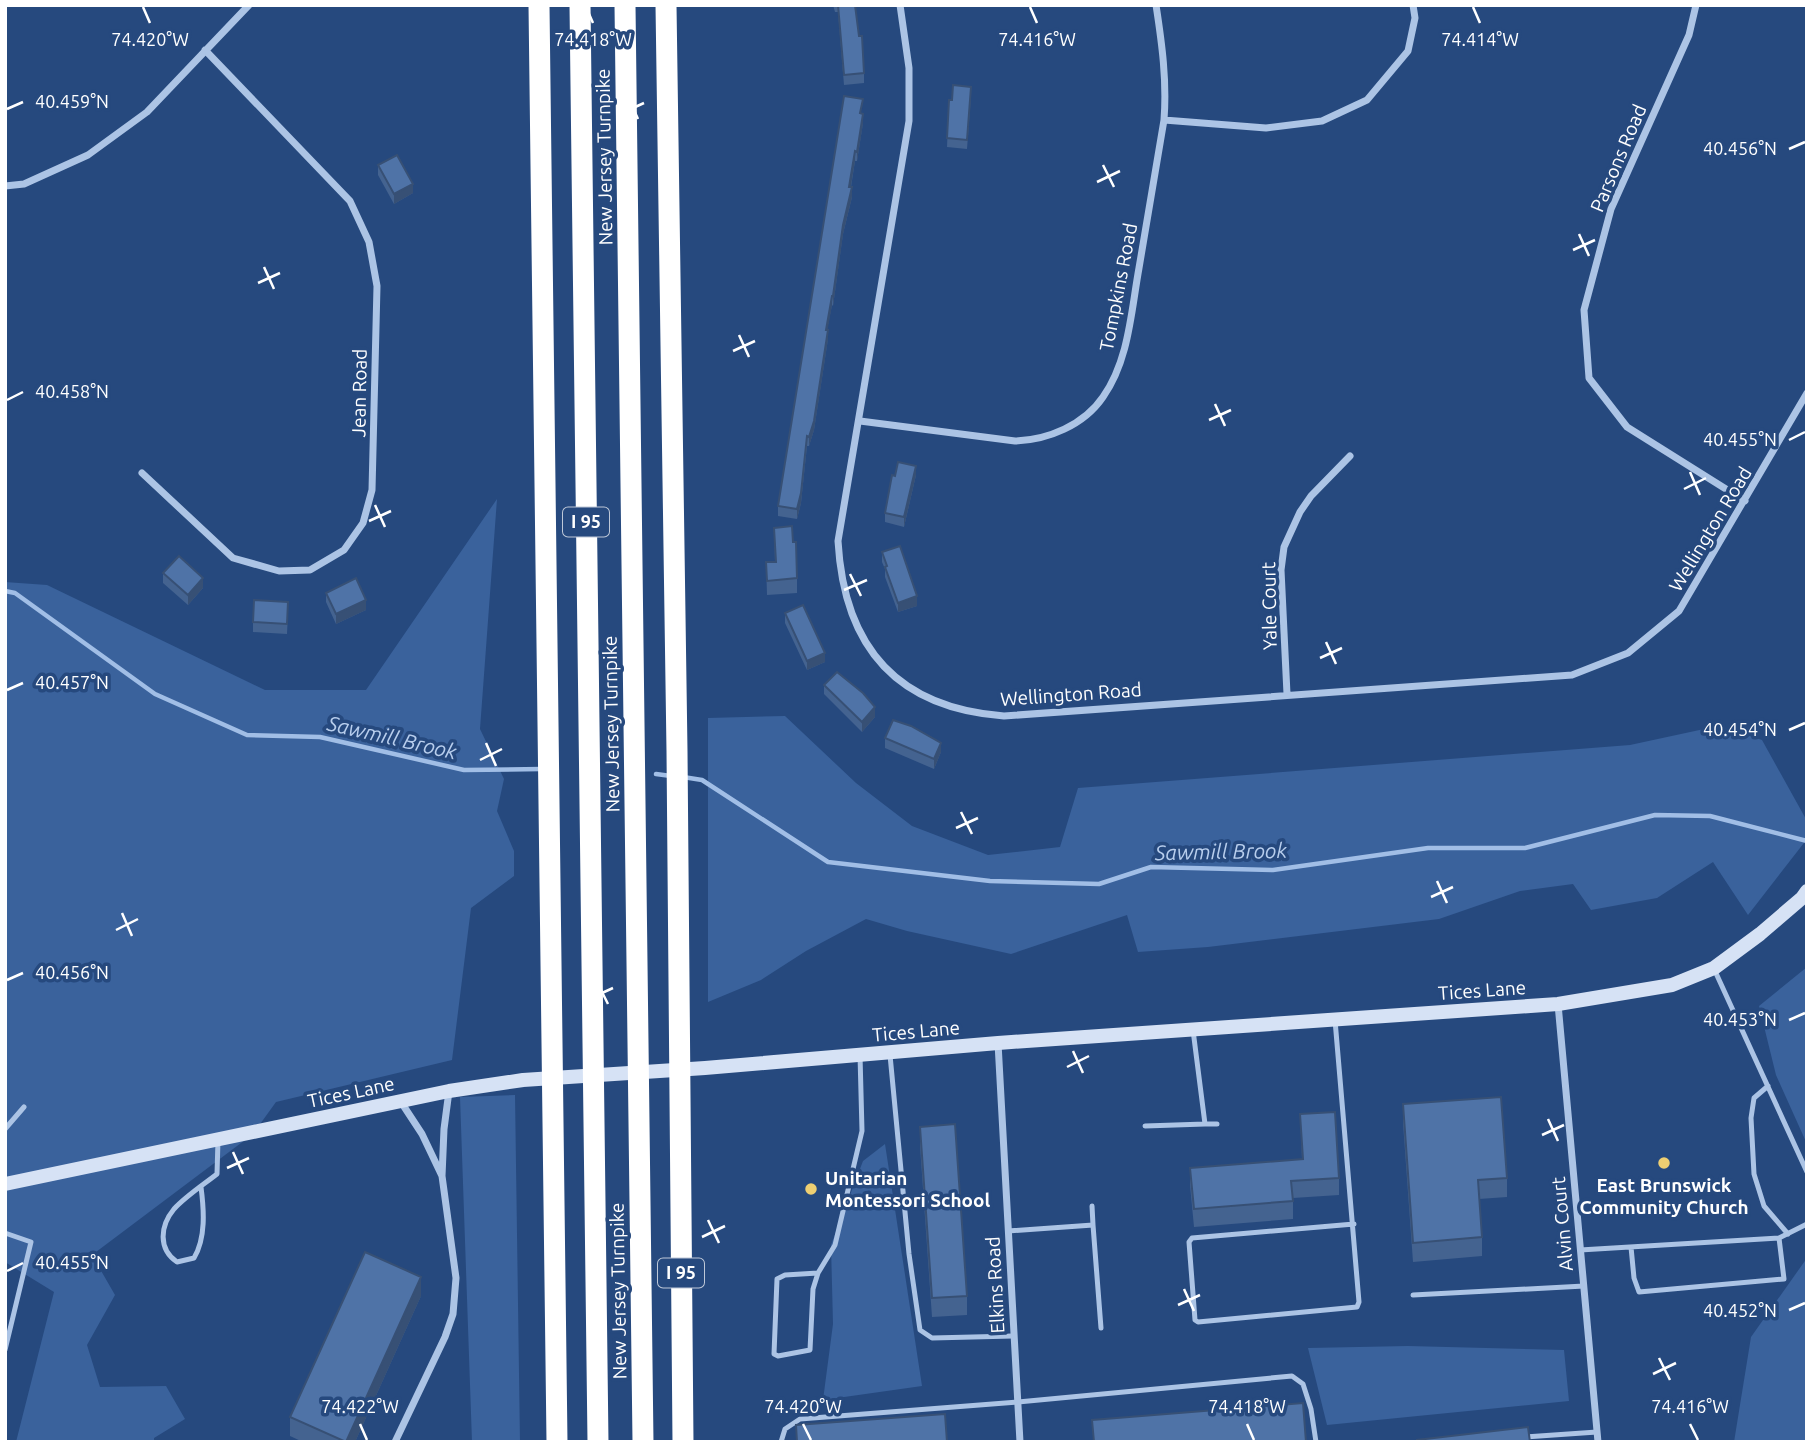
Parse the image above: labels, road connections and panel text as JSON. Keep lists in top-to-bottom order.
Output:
{
  "streets": {
    "highway": ["New Jersey Turnpike", "I 95"],
    "street": [
      "Parsons Road",
      "Tompkins Road",
      "Jean Road",
      "Wellington Road",
      "Yale Court",
      "Tices Lane",
      "Alvin Court",
      "Elkins Road"
    ]
  },
  "crossings": [
    ["Parsons Road", "Wellington Road"],
    ["Tompkins Road", "Wellington Road"],
    ["Wellington Road", "Yale Court"],
    ["Tices Lane", "Alvin Court"],
    ["Tices Lane", "Elkins Road"]
  ],
  "water": ["Sawmill Brook"],
  "places": ["East Brunswick Community Church", "Unitarian Montessori School"],
  "coordinates": [
    "74.420°W",
    "74.418°W",
    "74.416°W",
    "74.414°W",
    "40.459°N",
    "40.456°N",
    "40.458°N",
    "40.455°N",
    "40.457°N",
    "40.454°N",
    "40.453°N",
    "40.452°N",
    "74.422°W"
  ]
}
